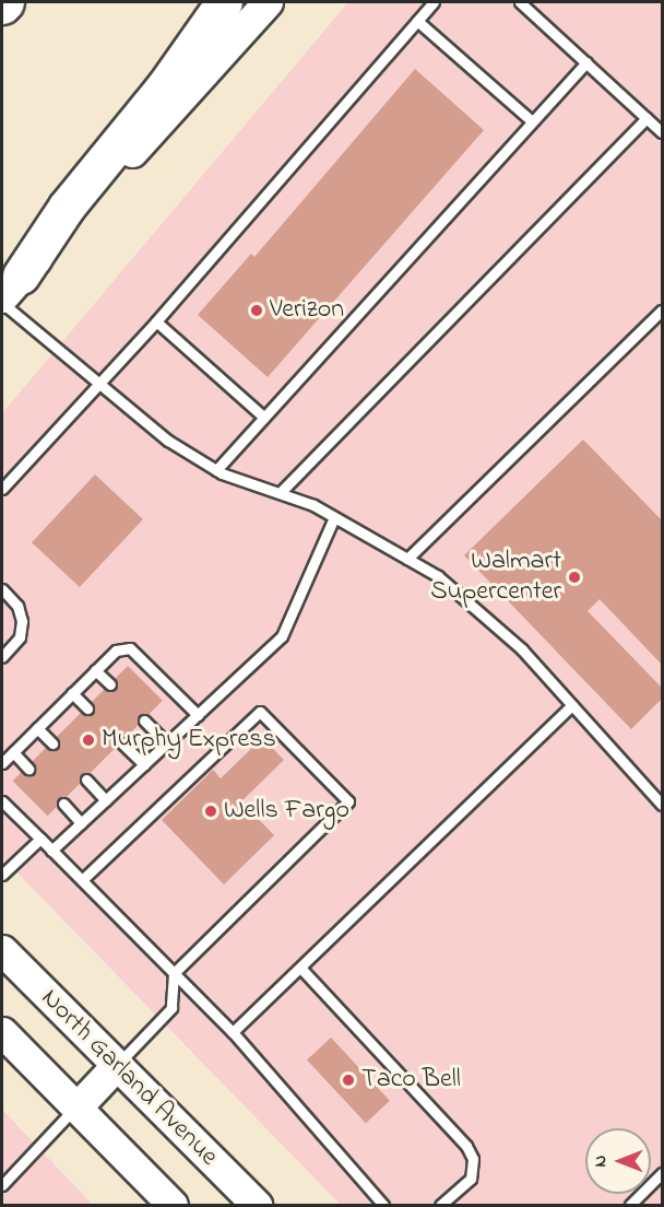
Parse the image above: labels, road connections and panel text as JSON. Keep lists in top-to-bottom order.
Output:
{
  "streets": {
    "main road": ["North Garland Avenue"]
  },
  "places": [
    "Verizon",
    "Walmart Supercenter",
    "Murphy Express",
    "Wells Fargo",
    "Taco Bell"
  ],
  "north": "left"
}
